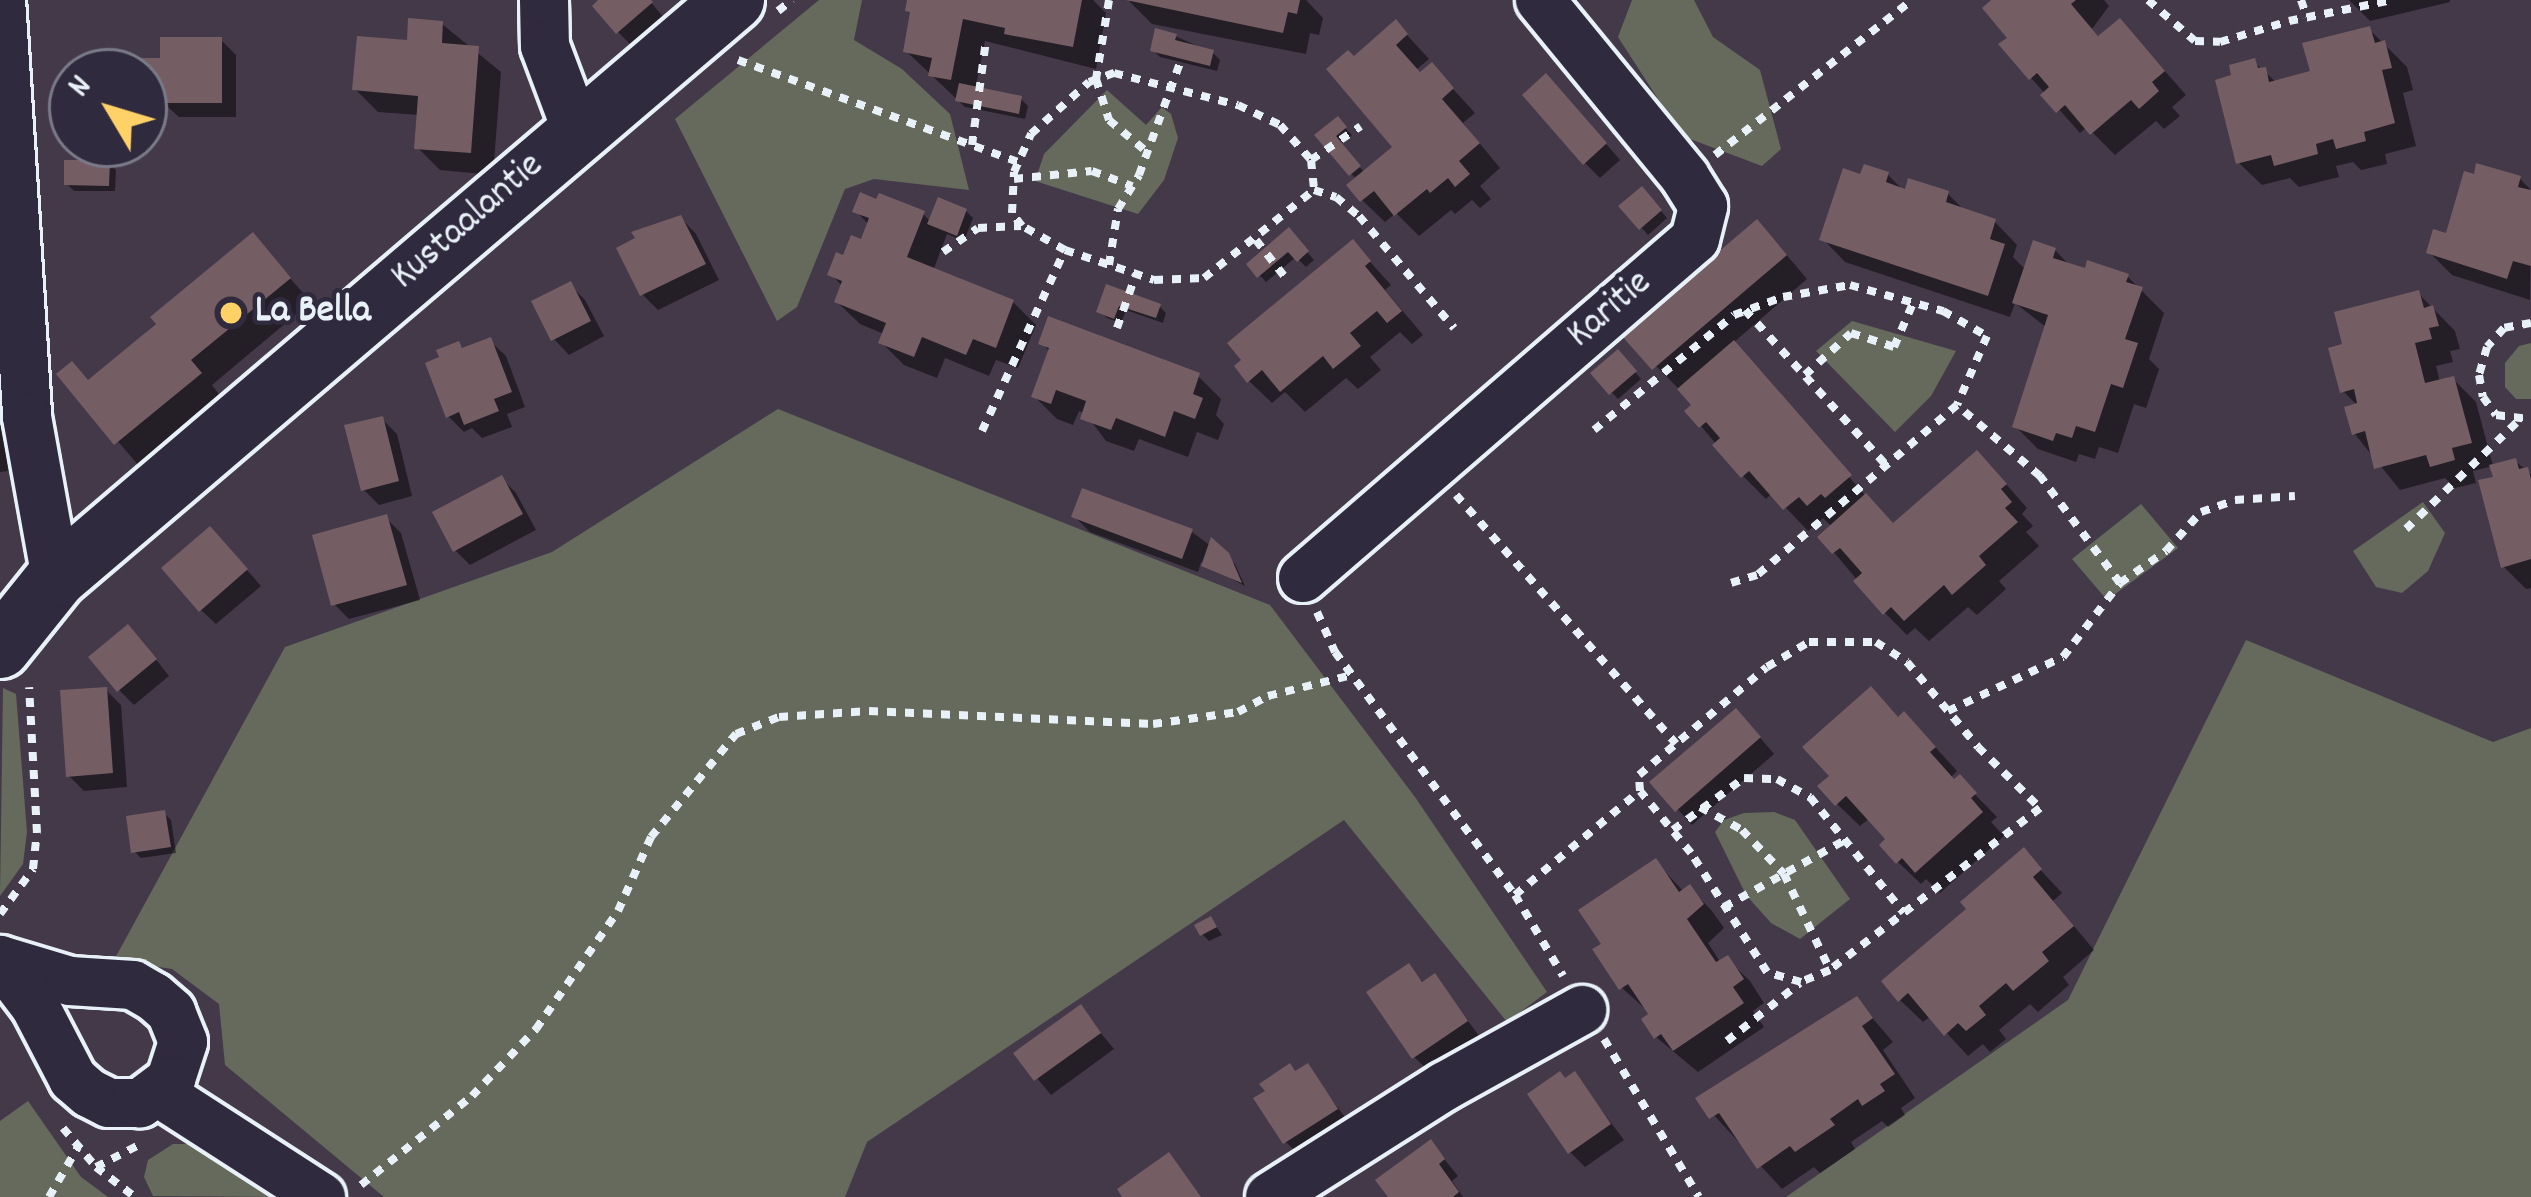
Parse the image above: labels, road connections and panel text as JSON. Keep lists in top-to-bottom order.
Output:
{
  "streets": {
    "main road": ["Kustaalantie"],
    "street": ["Karitie"]
  },
  "places": ["La Bella"],
  "north": "top left"
}
